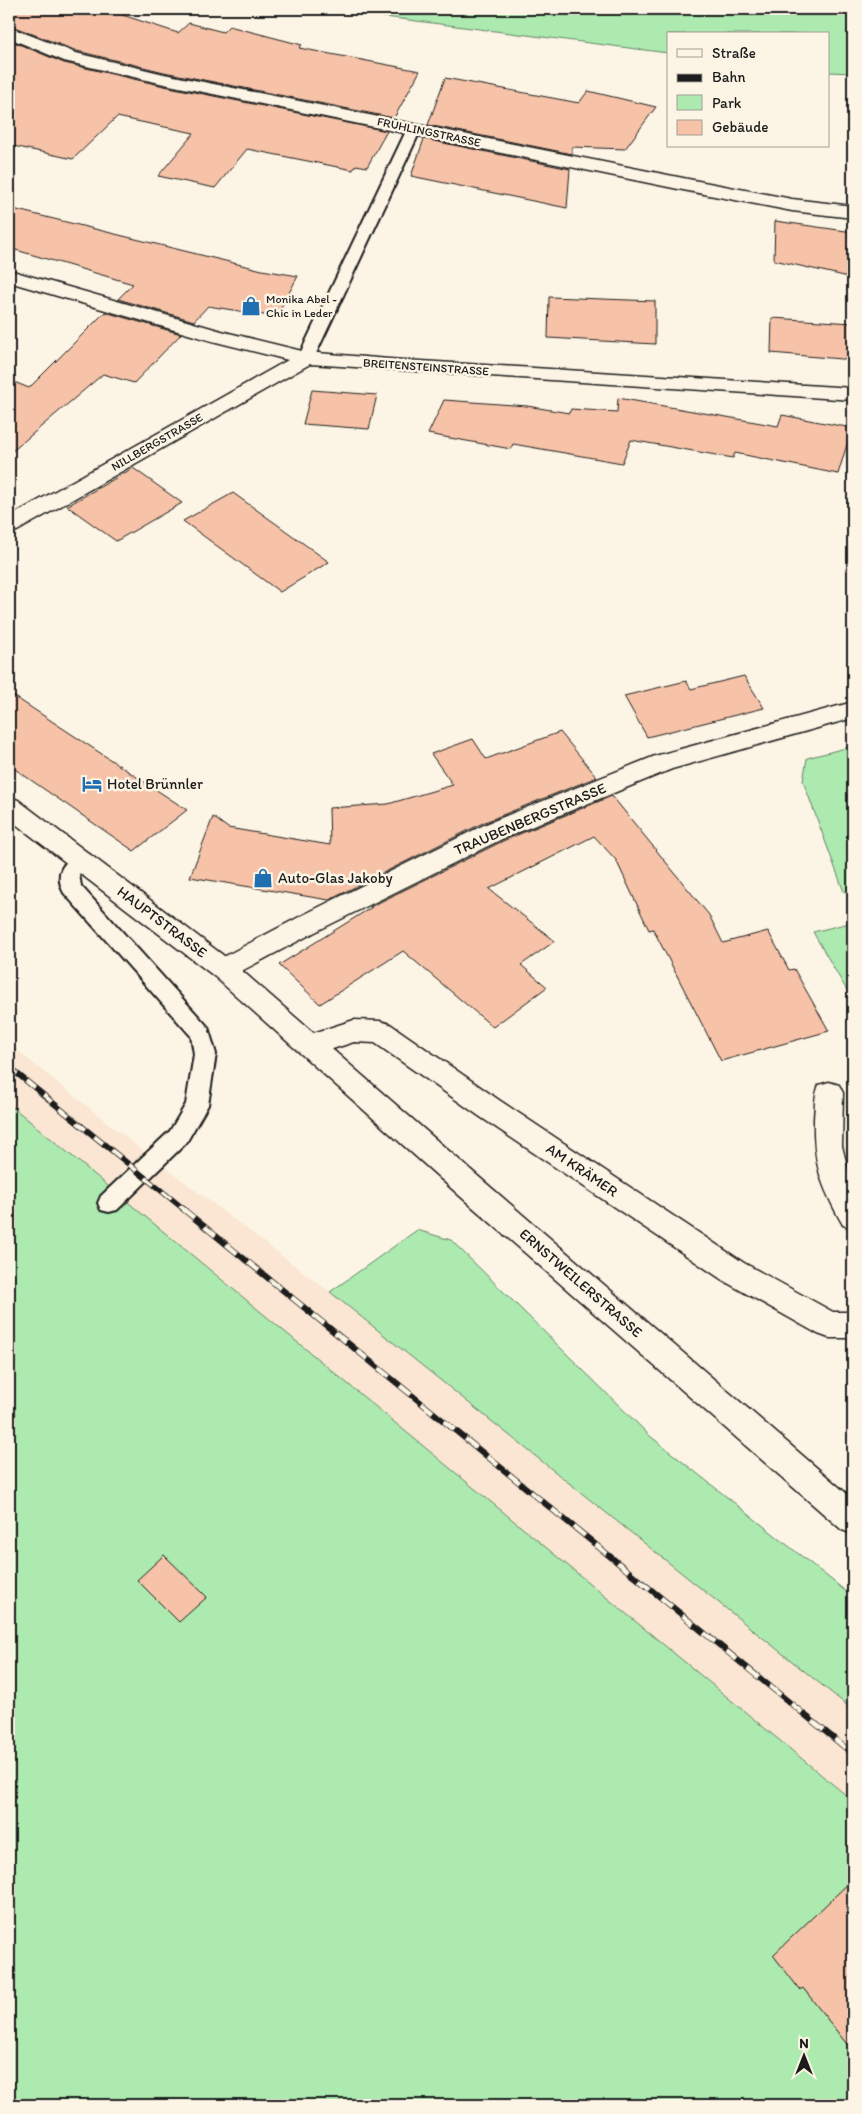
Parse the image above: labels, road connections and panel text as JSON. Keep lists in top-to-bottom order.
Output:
{
  "streets": {
    "street": [
      "FRÜHLINGSTRASSE",
      "BREITENSTEINSTRASSE",
      "NILLBERGSTRASSE",
      "TRAUBENBERGSTRASSE",
      "HAUPTSTRASSE",
      "AM KRÄMER",
      "ERNSTWEILERSTRASSE"
    ]
  },
  "crossings": [
    ["BREITENSTEINSTRASSE", "NILLBERGSTRASSE"],
    ["TRAUBENBERGSTRASSE", "HAUPTSTRASSE"],
    ["HAUPTSTRASSE", "AM KRÄMER"],
    ["HAUPTSTRASSE", "ERNSTWEILERSTRASSE"],
    ["AM KRÄMER", "ERNSTWEILERSTRASSE"]
  ],
  "places": {
    "shop": ["Monika Abel - Chic in Leder", "Auto-Glas Jakoby"],
    "hotel": ["Hotel Brünnler"]
  },
  "legend": [
    "Straße",
    "Bahn",
    "Park",
    "Gebäude"
  ],
  "north": "top"
}
